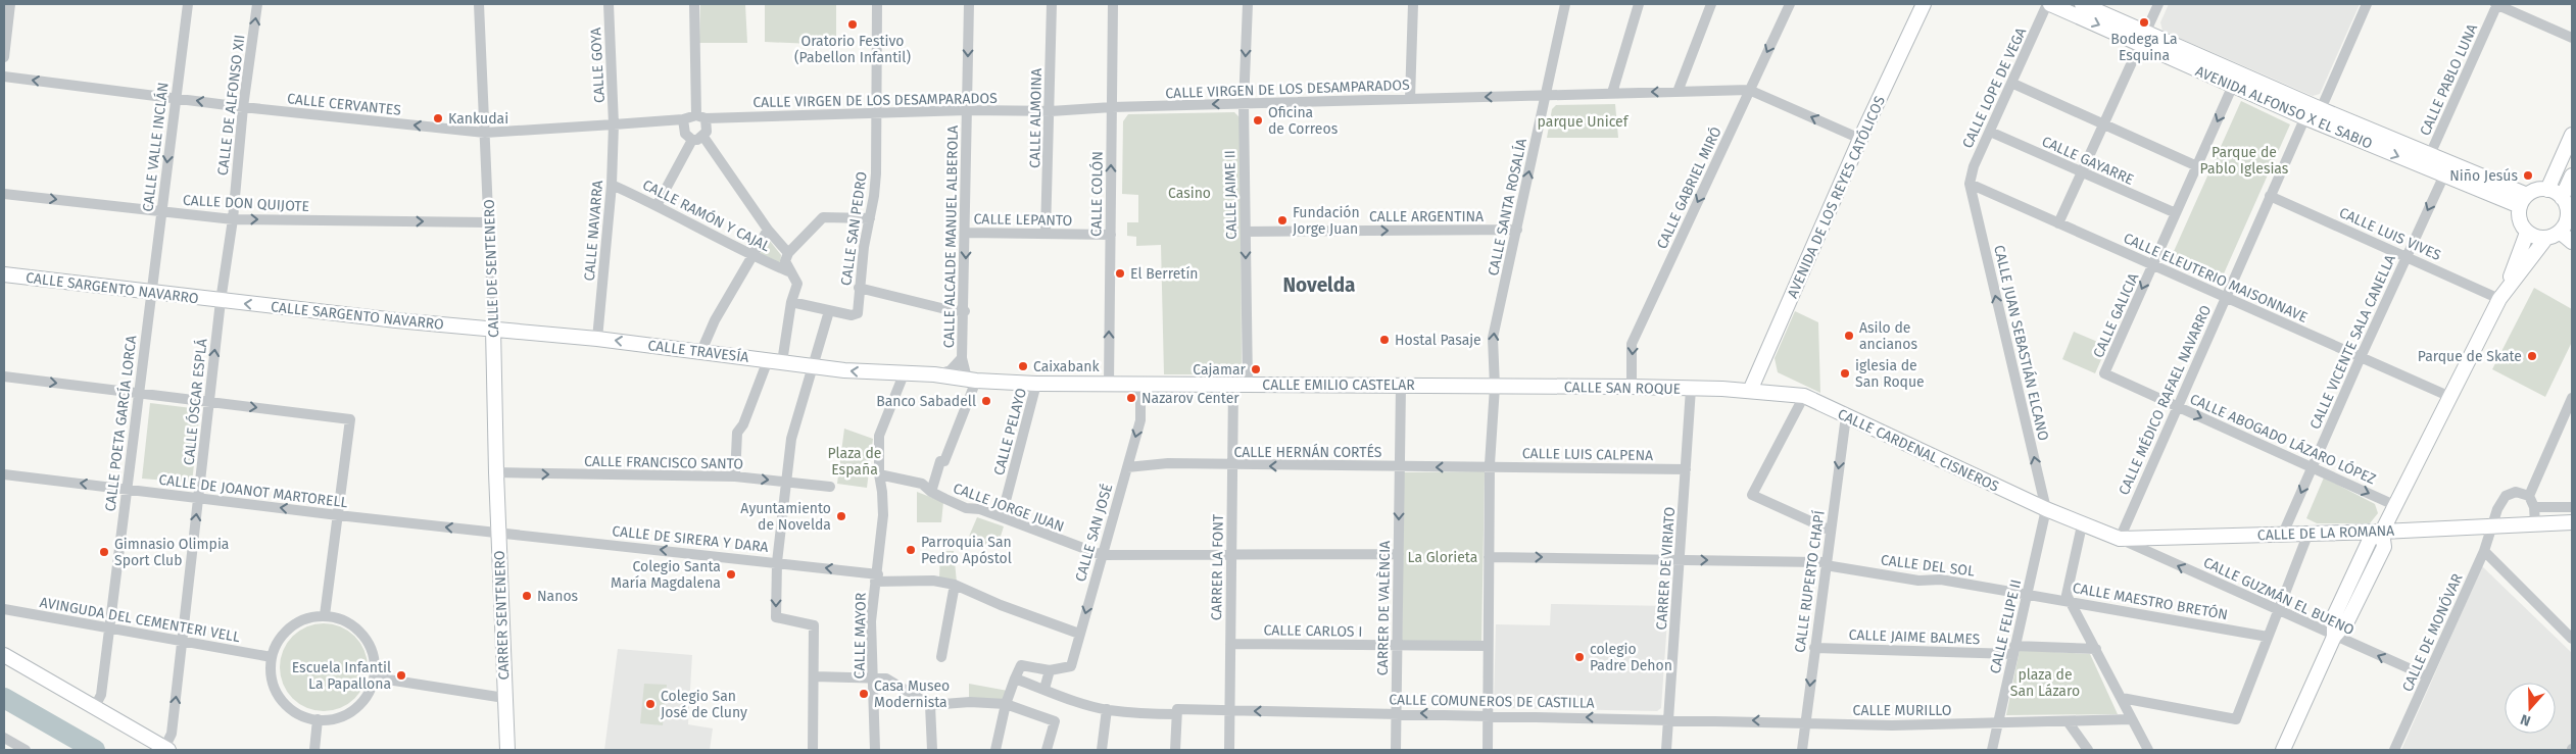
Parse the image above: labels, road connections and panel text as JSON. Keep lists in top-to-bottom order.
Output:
{
  "streets": {
    "street": [
      "CALLE GOYA",
      "CALLE PABLO LUNA",
      "CALLE LOPE DE VEGA",
      "CALLE VIRGEN DE LOS DESAMPARADOS",
      "CALLE CERVANTES",
      "CALLE DE ALFONSO XII",
      "AVENIDA ALFONSO X EL SABIO",
      "CALLE ALMOINA",
      "CALLE VALLE INCLÁN",
      "CALLE GAYARRE",
      "CALLE GABRIEL MIRÓ",
      "CALLE COLÓN",
      "CALLE JAIME II",
      "AVENIDA DE LOS REYES CATÓLICOS",
      "CALLE DON QUIJOTE",
      "CALLE SANTA ROSALÍA",
      "CALLE RAMÓN Y CAJAL",
      "CALLE ARGENTINA",
      "CALLE LEPANTO",
      "CALLE SAN PEDRO",
      "CALLE NAVARRA",
      "CALLE LUIS VIVES",
      "CALLE ALCALDE MANUEL ALBEROLA",
      "CALLE DE SENTENERO",
      "CALLE ELEUTERIO MAISONNAVE",
      "CALLE SARGENTO NAVARRO",
      "CALLE GALICIA",
      "CALLE VICENTE SALA CANELLA",
      "CALLE JUAN SEBASTIÁN ELCANO",
      "CALLE TRAVESÍA",
      "CALLE EMILIO CASTELAR",
      "CALLE SAN ROQUE",
      "CALLE MÉDICO RAFAEL NAVARRO",
      "CALLE ÓSCAR ESPLÁ",
      "CALLE POETA GARCÍA LORCA",
      "CALLE PELAYO",
      "CALLE ABOGADO LÁZARO LÓPEZ",
      "CALLE CARDENAL CISNEROS",
      "CALLE HERNÁN CORTÉS",
      "CALLE LUIS CALPENA",
      "CALLE FRANCISCO SANTO",
      "CALLE DE JOANOT MARTORELL",
      "CALLE JORGE JUAN",
      "CALLE SAN JOSÉ",
      "CALLE DE LA ROMANA",
      "CALLE DE SIRERA Y DARA",
      "CALLE DEL SOL",
      "CARRER LA FONT",
      "CARRER DE VIRIATO",
      "CALLE RUPERTO CHAPÍ",
      "CALLE GUZMÁN EL BUENO",
      "CALLE MAESTRO BRETÓN",
      "CARRER DE VALÈNCIA",
      "CARRER SENTENERO",
      "AVINGUDA DEL CEMENTERI VELL",
      "CALLE FELIPE II",
      "CALLE CARLOS I",
      "CALLE DE MONÓVAR",
      "CALLE MAYOR",
      "CALLE JAIME BALMES",
      "CALLE COMUNEROS DE CASTILLA",
      "CALLE MURILLO"
    ]
  },
  "crossings": [
    ["CALLE GOYA", "CALLE CERVANTES"],
    ["CALLE GOYA", "CALLE NAVARRA"],
    ["CALLE PABLO LUNA", "AVENIDA ALFONSO X EL SABIO"],
    ["CALLE LOPE DE VEGA", "AVENIDA ALFONSO X EL SABIO"],
    ["CALLE LOPE DE VEGA", "CALLE GAYARRE"],
    ["CALLE LOPE DE VEGA", "CALLE ELEUTERIO MAISONNAVE"],
    ["CALLE LOPE DE VEGA", "CALLE JUAN SEBASTIÁN ELCANO"],
    ["CALLE VIRGEN DE LOS DESAMPARADOS", "CALLE CERVANTES"],
    ["CALLE VIRGEN DE LOS DESAMPARADOS", "CALLE ALMOINA"],
    ["CALLE VIRGEN DE LOS DESAMPARADOS", "CALLE GABRIEL MIRÓ"],
    ["CALLE VIRGEN DE LOS DESAMPARADOS", "CALLE COLÓN"],
    ["CALLE VIRGEN DE LOS DESAMPARADOS", "CALLE JAIME II"],
    ["CALLE VIRGEN DE LOS DESAMPARADOS", "AVENIDA DE LOS REYES CATÓLICOS"],
    ["CALLE VIRGEN DE LOS DESAMPARADOS", "CALLE SANTA ROSALÍA"],
    ["CALLE VIRGEN DE LOS DESAMPARADOS", "CALLE SAN PEDRO"],
    ["CALLE VIRGEN DE LOS DESAMPARADOS", "CALLE ALCALDE MANUEL ALBEROLA"],
    ["CALLE CERVANTES", "CALLE DE ALFONSO XII"],
    ["CALLE CERVANTES", "CALLE VALLE INCLÁN"],
    ["CALLE CERVANTES", "CALLE NAVARRA"],
    ["CALLE CERVANTES", "CALLE DE SENTENERO"],
    ["CALLE DE ALFONSO XII", "CALLE DON QUIJOTE"],
    ["CALLE DE ALFONSO XII", "CALLE SARGENTO NAVARRO"],
    ["CALLE DE ALFONSO XII", "CALLE ÓSCAR ESPLÁ"],
    ["AVENIDA ALFONSO X EL SABIO", "CALLE GALICIA"],
    ["AVENIDA ALFONSO X EL SABIO", "CALLE VICENTE SALA CANELLA"],
    ["AVENIDA ALFONSO X EL SABIO", "CALLE MÉDICO RAFAEL NAVARRO"],
    ["CALLE ALMOINA", "CALLE LEPANTO"],
    ["CALLE VALLE INCLÁN", "CALLE DON QUIJOTE"],
    ["CALLE VALLE INCLÁN", "CALLE SARGENTO NAVARRO"],
    ["CALLE VALLE INCLÁN", "CALLE POETA GARCÍA LORCA"],
    ["CALLE GAYARRE", "CALLE GALICIA"],
    ["CALLE GABRIEL MIRÓ", "CALLE SAN ROQUE"],
    ["CALLE COLÓN", "CALLE LEPANTO"],
    ["CALLE COLÓN", "CALLE EMILIO CASTELAR"],
    ["CALLE JAIME II", "CALLE ARGENTINA"],
    ["CALLE JAIME II", "CALLE EMILIO CASTELAR"],
    ["CALLE JAIME II", "CARRER LA FONT"],
    ["AVENIDA DE LOS REYES CATÓLICOS", "CALLE SAN ROQUE"],
    ["AVENIDA DE LOS REYES CATÓLICOS", "CALLE CARDENAL CISNEROS"],
    ["CALLE DON QUIJOTE", "CALLE DE SENTENERO"],
    ["CALLE SANTA ROSALÍA", "CALLE ARGENTINA"],
    ["CALLE SANTA ROSALÍA", "CALLE EMILIO CASTELAR"],
    ["CALLE SANTA ROSALÍA", "CALLE SAN ROQUE"],
    ["CALLE SANTA ROSALÍA", "CALLE HERNÁN CORTÉS"],
    ["CALLE SANTA ROSALÍA", "CALLE LUIS CALPENA"],
    ["CALLE RAMÓN Y CAJAL", "CALLE NAVARRA"],
    ["CALLE LEPANTO", "CALLE ALCALDE MANUEL ALBEROLA"],
    ["CALLE NAVARRA", "CALLE TRAVESÍA"],
    ["CALLE LUIS VIVES", "CALLE VICENTE SALA CANELLA"],
    ["CALLE LUIS VIVES", "CALLE MÉDICO RAFAEL NAVARRO"],
    ["CALLE ALCALDE MANUEL ALBEROLA", "CALLE EMILIO CASTELAR"],
    ["CALLE DE SENTENERO", "CALLE SARGENTO NAVARRO"],
    ["CALLE DE SENTENERO", "CALLE TRAVESÍA"],
    ["CALLE DE SENTENERO", "CALLE FRANCISCO SANTO"],
    ["CALLE DE SENTENERO", "CALLE DE JOANOT MARTORELL"],
    ["CALLE DE SENTENERO", "CALLE DE SIRERA Y DARA"],
    ["CALLE DE SENTENERO", "CARRER SENTENERO"],
    ["CALLE ELEUTERIO MAISONNAVE", "CALLE GALICIA"],
    ["CALLE ELEUTERIO MAISONNAVE", "CALLE VICENTE SALA CANELLA"],
    ["CALLE ELEUTERIO MAISONNAVE", "CALLE JUAN SEBASTIÁN ELCANO"],
    ["CALLE ELEUTERIO MAISONNAVE", "CALLE MÉDICO RAFAEL NAVARRO"],
    ["CALLE SARGENTO NAVARRO", "CALLE TRAVESÍA"],
    ["CALLE SARGENTO NAVARRO", "CALLE ÓSCAR ESPLÁ"],
    ["CALLE SARGENTO NAVARRO", "CALLE POETA GARCÍA LORCA"],
    ["CALLE GALICIA", "CALLE ABOGADO LÁZARO LÓPEZ"],
    ["CALLE VICENTE SALA CANELLA", "CALLE ABOGADO LÁZARO LÓPEZ"],
    ["CALLE VICENTE SALA CANELLA", "CALLE DE LA ROMANA"],
    ["CALLE JUAN SEBASTIÁN ELCANO", "CALLE CARDENAL CISNEROS"],
    ["CALLE JUAN SEBASTIÁN ELCANO", "CALLE FELIPE II"],
    ["CALLE TRAVESÍA", "CALLE EMILIO CASTELAR"],
    ["CALLE EMILIO CASTELAR", "CALLE SAN ROQUE"],
    ["CALLE EMILIO CASTELAR", "CALLE PELAYO"],
    ["CALLE EMILIO CASTELAR", "CALLE SAN JOSÉ"],
    ["CALLE EMILIO CASTELAR", "CARRER LA FONT"],
    ["CALLE EMILIO CASTELAR", "CARRER DE VALÈNCIA"],
    ["CALLE SAN ROQUE", "CALLE CARDENAL CISNEROS"],
    ["CALLE SAN ROQUE", "CARRER DE VIRIATO"],
    ["CALLE MÉDICO RAFAEL NAVARRO", "CALLE ABOGADO LÁZARO LÓPEZ"],
    ["CALLE MÉDICO RAFAEL NAVARRO", "CALLE DE LA ROMANA"],
    ["CALLE MÉDICO RAFAEL NAVARRO", "CALLE GUZMÁN EL BUENO"],
    ["CALLE ÓSCAR ESPLÁ", "CALLE DE JOANOT MARTORELL"],
    ["CALLE ÓSCAR ESPLÁ", "AVINGUDA DEL CEMENTERI VELL"],
    ["CALLE POETA GARCÍA LORCA", "CALLE DE JOANOT MARTORELL"],
    ["CALLE POETA GARCÍA LORCA", "AVINGUDA DEL CEMENTERI VELL"],
    ["CALLE PELAYO", "CALLE JORGE JUAN"],
    ["CALLE CARDENAL CISNEROS", "CALLE DE LA ROMANA"],
    ["CALLE CARDENAL CISNEROS", "CALLE RUPERTO CHAPÍ"],
    ["CALLE CARDENAL CISNEROS", "CALLE FELIPE II"],
    ["CALLE HERNÁN CORTÉS", "CALLE LUIS CALPENA"],
    ["CALLE HERNÁN CORTÉS", "CALLE SAN JOSÉ"],
    ["CALLE HERNÁN CORTÉS", "CARRER LA FONT"],
    ["CALLE HERNÁN CORTÉS", "CARRER DE VALÈNCIA"],
    ["CALLE LUIS CALPENA", "CARRER DE VIRIATO"],
    ["CALLE DE JOANOT MARTORELL", "CALLE DE SIRERA Y DARA"],
    ["CALLE DE JOANOT MARTORELL", "CARRER SENTENERO"],
    ["CALLE JORGE JUAN", "CALLE SAN JOSÉ"],
    ["CALLE JORGE JUAN", "CALLE MAYOR"],
    ["CALLE SAN JOSÉ", "CALLE DE SIRERA Y DARA"],
    ["CALLE DE LA ROMANA", "CALLE GUZMÁN EL BUENO"],
    ["CALLE DE LA ROMANA", "CALLE DE MONÓVAR"],
    ["CALLE DE SIRERA Y DARA", "CARRER SENTENERO"],
    ["CALLE DE SIRERA Y DARA", "CALLE MAYOR"],
    ["CALLE DEL SOL", "CARRER DE VIRIATO"],
    ["CALLE DEL SOL", "CALLE RUPERTO CHAPÍ"],
    ["CALLE DEL SOL", "CALLE MAESTRO BRETÓN"],
    ["CALLE DEL SOL", "CALLE FELIPE II"],
    ["CARRER LA FONT", "CALLE CARLOS I"],
    ["CARRER LA FONT", "CALLE COMUNEROS DE CASTILLA"],
    ["CARRER DE VIRIATO", "CALLE COMUNEROS DE CASTILLA"],
    ["CALLE RUPERTO CHAPÍ", "CALLE JAIME BALMES"],
    ["CALLE RUPERTO CHAPÍ", "CALLE COMUNEROS DE CASTILLA"],
    ["CALLE RUPERTO CHAPÍ", "CALLE MURILLO"],
    ["CALLE GUZMÁN EL BUENO", "CALLE DE MONÓVAR"],
    ["CALLE MAESTRO BRETÓN", "CALLE FELIPE II"],
    ["CARRER DE VALÈNCIA", "CALLE CARLOS I"],
    ["CARRER DE VALÈNCIA", "CALLE COMUNEROS DE CASTILLA"],
    ["CALLE FELIPE II", "CALLE JAIME BALMES"],
    ["CALLE FELIPE II", "CALLE MURILLO"],
    ["CALLE COMUNEROS DE CASTILLA", "CALLE MURILLO"]
  ],
  "one_way": [
    "CALLE VIRGEN DE LOS DESAMPARADOS",
    "CALLE CERVANTES",
    "CALLE VALLE INCLÁN",
    "CALLE GABRIEL MIRÓ",
    "CALLE COLÓN",
    "CALLE JAIME II",
    "CALLE DON QUIJOTE",
    "CALLE SANTA ROSALÍA",
    "CALLE ARGENTINA",
    "CALLE ALCALDE MANUEL ALBEROLA",
    "CALLE SARGENTO NAVARRO",
    "CALLE GALICIA",
    "CALLE VICENTE SALA CANELLA",
    "CALLE JUAN SEBASTIÁN ELCANO",
    "CALLE TRAVESÍA",
    "CALLE ÓSCAR ESPLÁ",
    "CALLE ABOGADO LÁZARO LÓPEZ",
    "CALLE FRANCISCO SANTO",
    "CALLE DE JOANOT MARTORELL",
    "CALLE SAN JOSÉ",
    "CALLE DE SIRERA Y DARA",
    "CALLE DEL SOL",
    "CALLE RUPERTO CHAPÍ",
    "CALLE GUZMÁN EL BUENO",
    "CALLE COMUNEROS DE CASTILLA"
  ],
  "districts": ["Novelda"],
  "parks": [
    "parque Unicef",
    "Parque de Pablo Iglesias",
    "Casino",
    "Plaza de España",
    "La Glorieta",
    "plaza de San Lázaro"
  ],
  "places": [
    "Bodega La Esquina",
    "Oratorio Festivo (Pabellon Infantil)",
    "Kankudai",
    "Oficina de Correos",
    "Niño Jesús",
    "Fundación Jorge Juan",
    "El Berretín",
    "Asilo de ancianos",
    "Hostal Pasaje",
    "Parque de Skate",
    "Caixabank",
    "Cajamar",
    "iglesia de San Roque",
    "Nazarov Center",
    "Banco Sabadell",
    "Ayuntamiento de Novelda",
    "Parroquia San Pedro Apóstol",
    "Gimnasio Olimpia Sport Club",
    "Colegio Santa María Magdalena",
    "Nanos",
    "colegio Padre Dehon",
    "Escuela Infantil La Papallona",
    "Casa Museo Modernista",
    "Colegio San José de Cluny"
  ],
  "north": "bottom"
}
